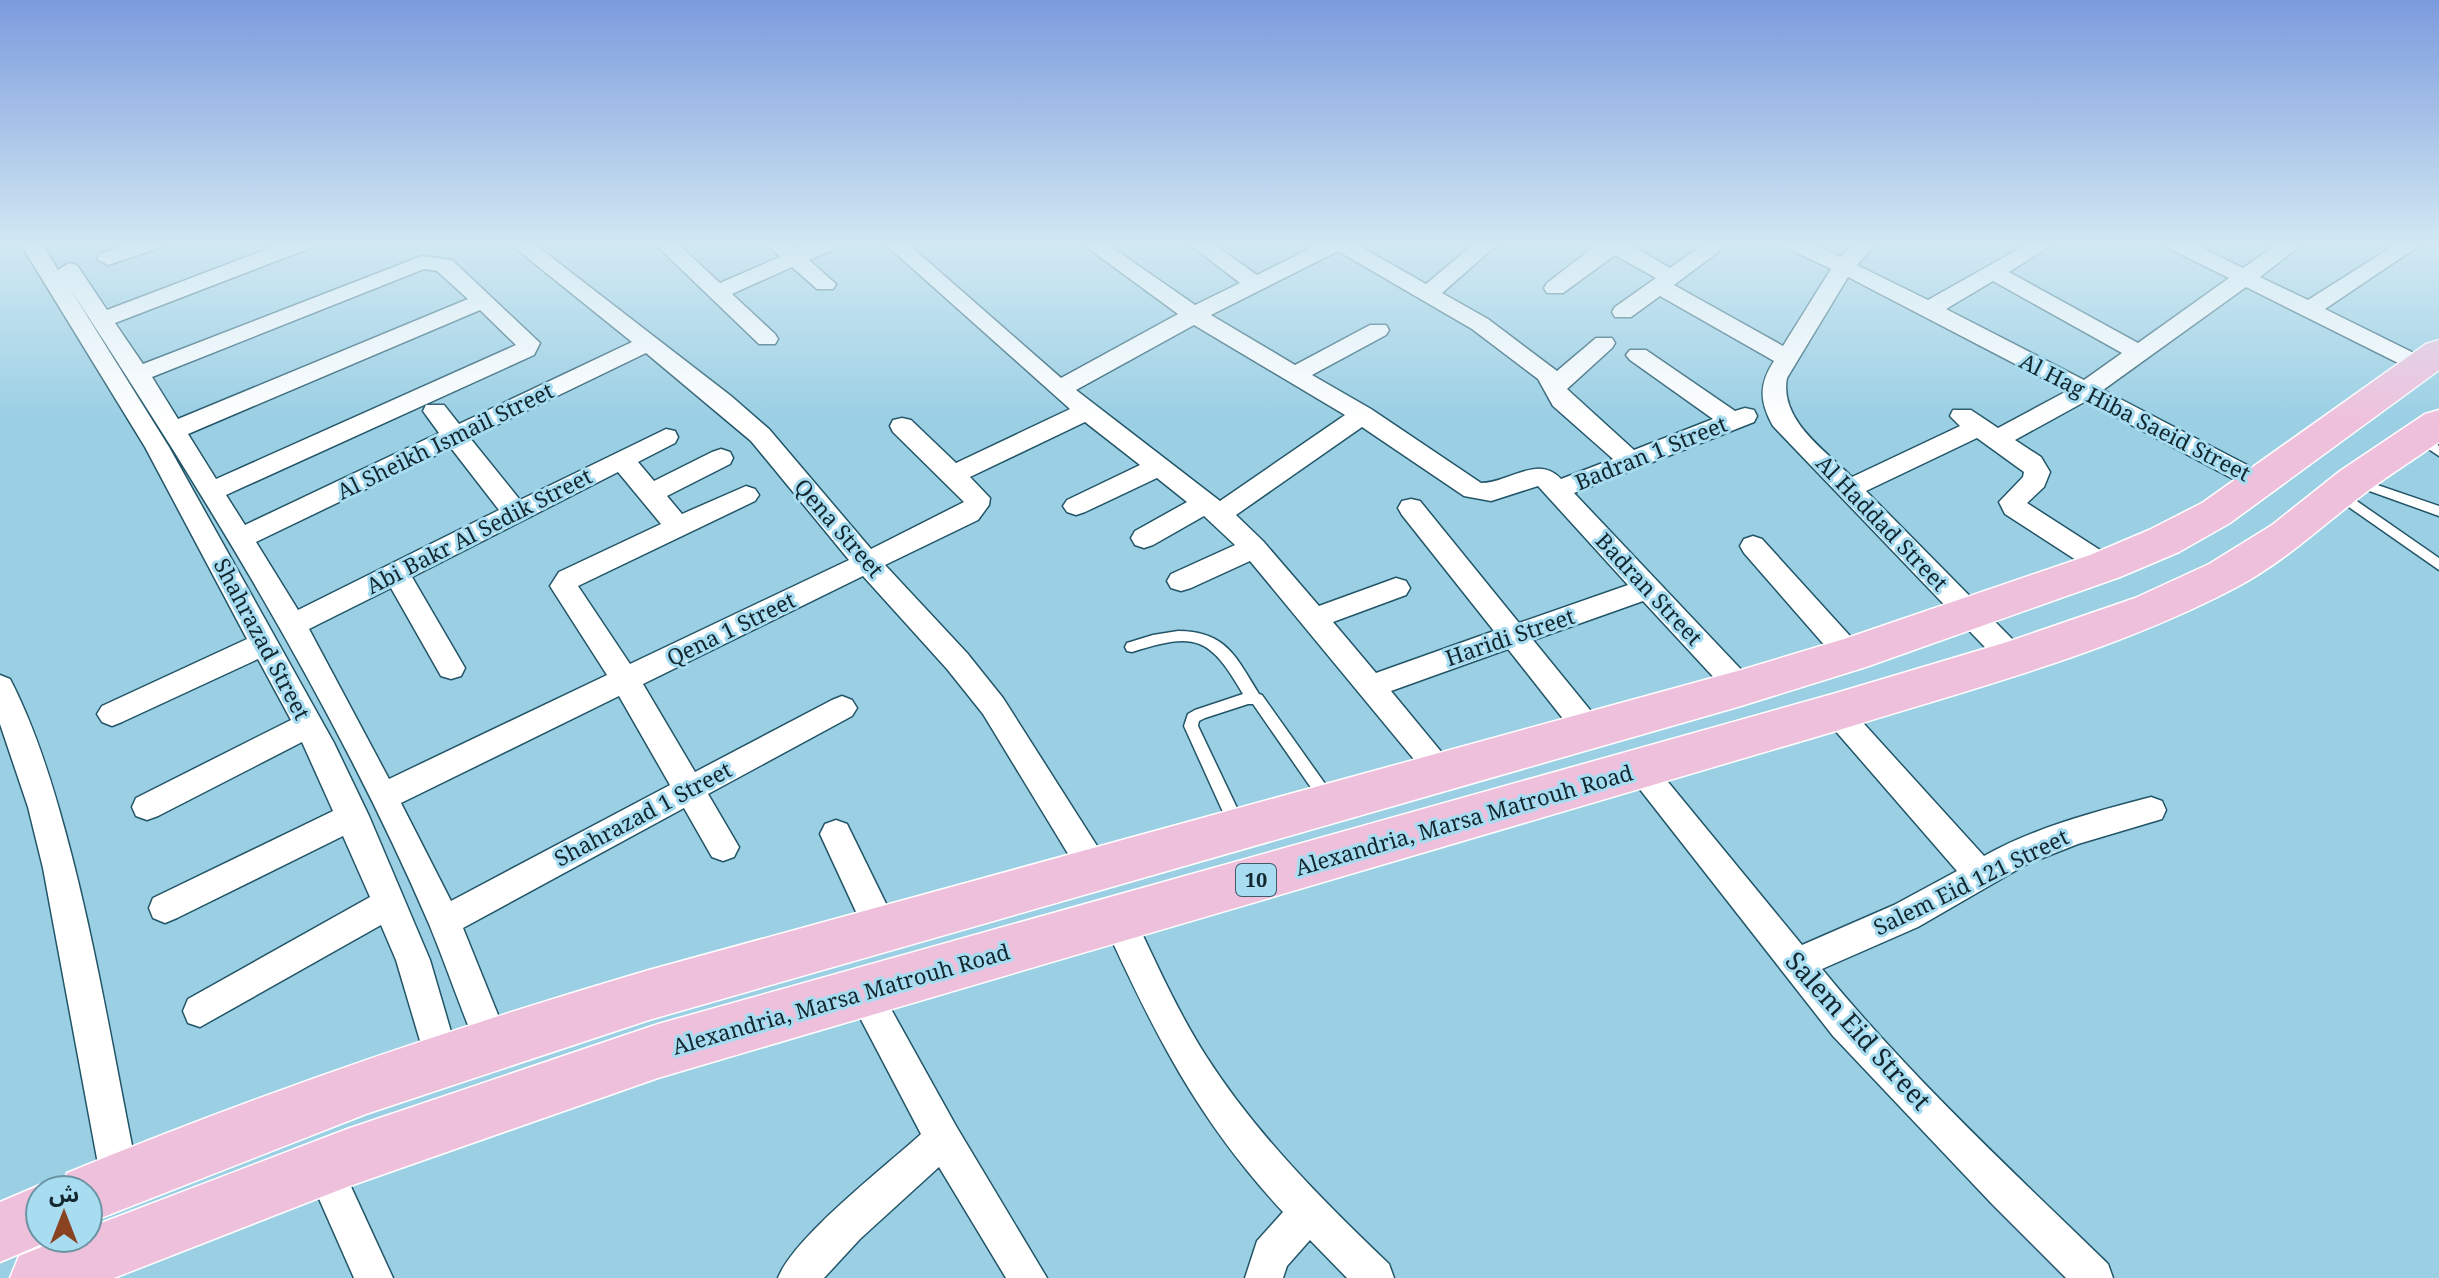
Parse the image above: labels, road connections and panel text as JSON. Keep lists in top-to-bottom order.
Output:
{
  "streets": {
    "main road": ["Alexandria, Marsa Matrouh Road", "10"],
    "street": [
      "Al Hag Hiba Saeid Street",
      "Al Sheikh Ismail Street",
      "Badran 1 Street",
      "Al Haddad Street",
      "Qena Street",
      "Abi Bakr Al Sedik Street",
      "Badran Street",
      "Qena 1 Street",
      "Haridi Street",
      "Shahrazad Street",
      "Shahrazad 1 Street",
      "Salem Eid 121 Street",
      "Salem Eid Street"
    ]
  },
  "crossings": [
    ["Al Hag Hiba Saeid Street", "10"],
    ["Al Sheikh Ismail Street", "Qena Street"],
    ["Al Sheikh Ismail Street", "Shahrazad Street"],
    ["Badran 1 Street", "Badran Street"],
    ["Al Haddad Street", "Alexandria, Marsa Matrouh Road"],
    ["Al Haddad Street", "10"],
    ["Qena Street", "Qena 1 Street"],
    ["Qena Street", "10"],
    ["Abi Bakr Al Sedik Street", "Shahrazad Street"],
    ["Badran Street", "Haridi Street"],
    ["Badran Street", "10"],
    ["Qena 1 Street", "Shahrazad Street"],
    ["Shahrazad Street", "Shahrazad 1 Street"],
    ["Shahrazad Street", "10"],
    ["Alexandria, Marsa Matrouh Road", "Salem Eid Street"],
    ["Salem Eid 121 Street", "Salem Eid Street"]
  ],
  "north": "top"
}
